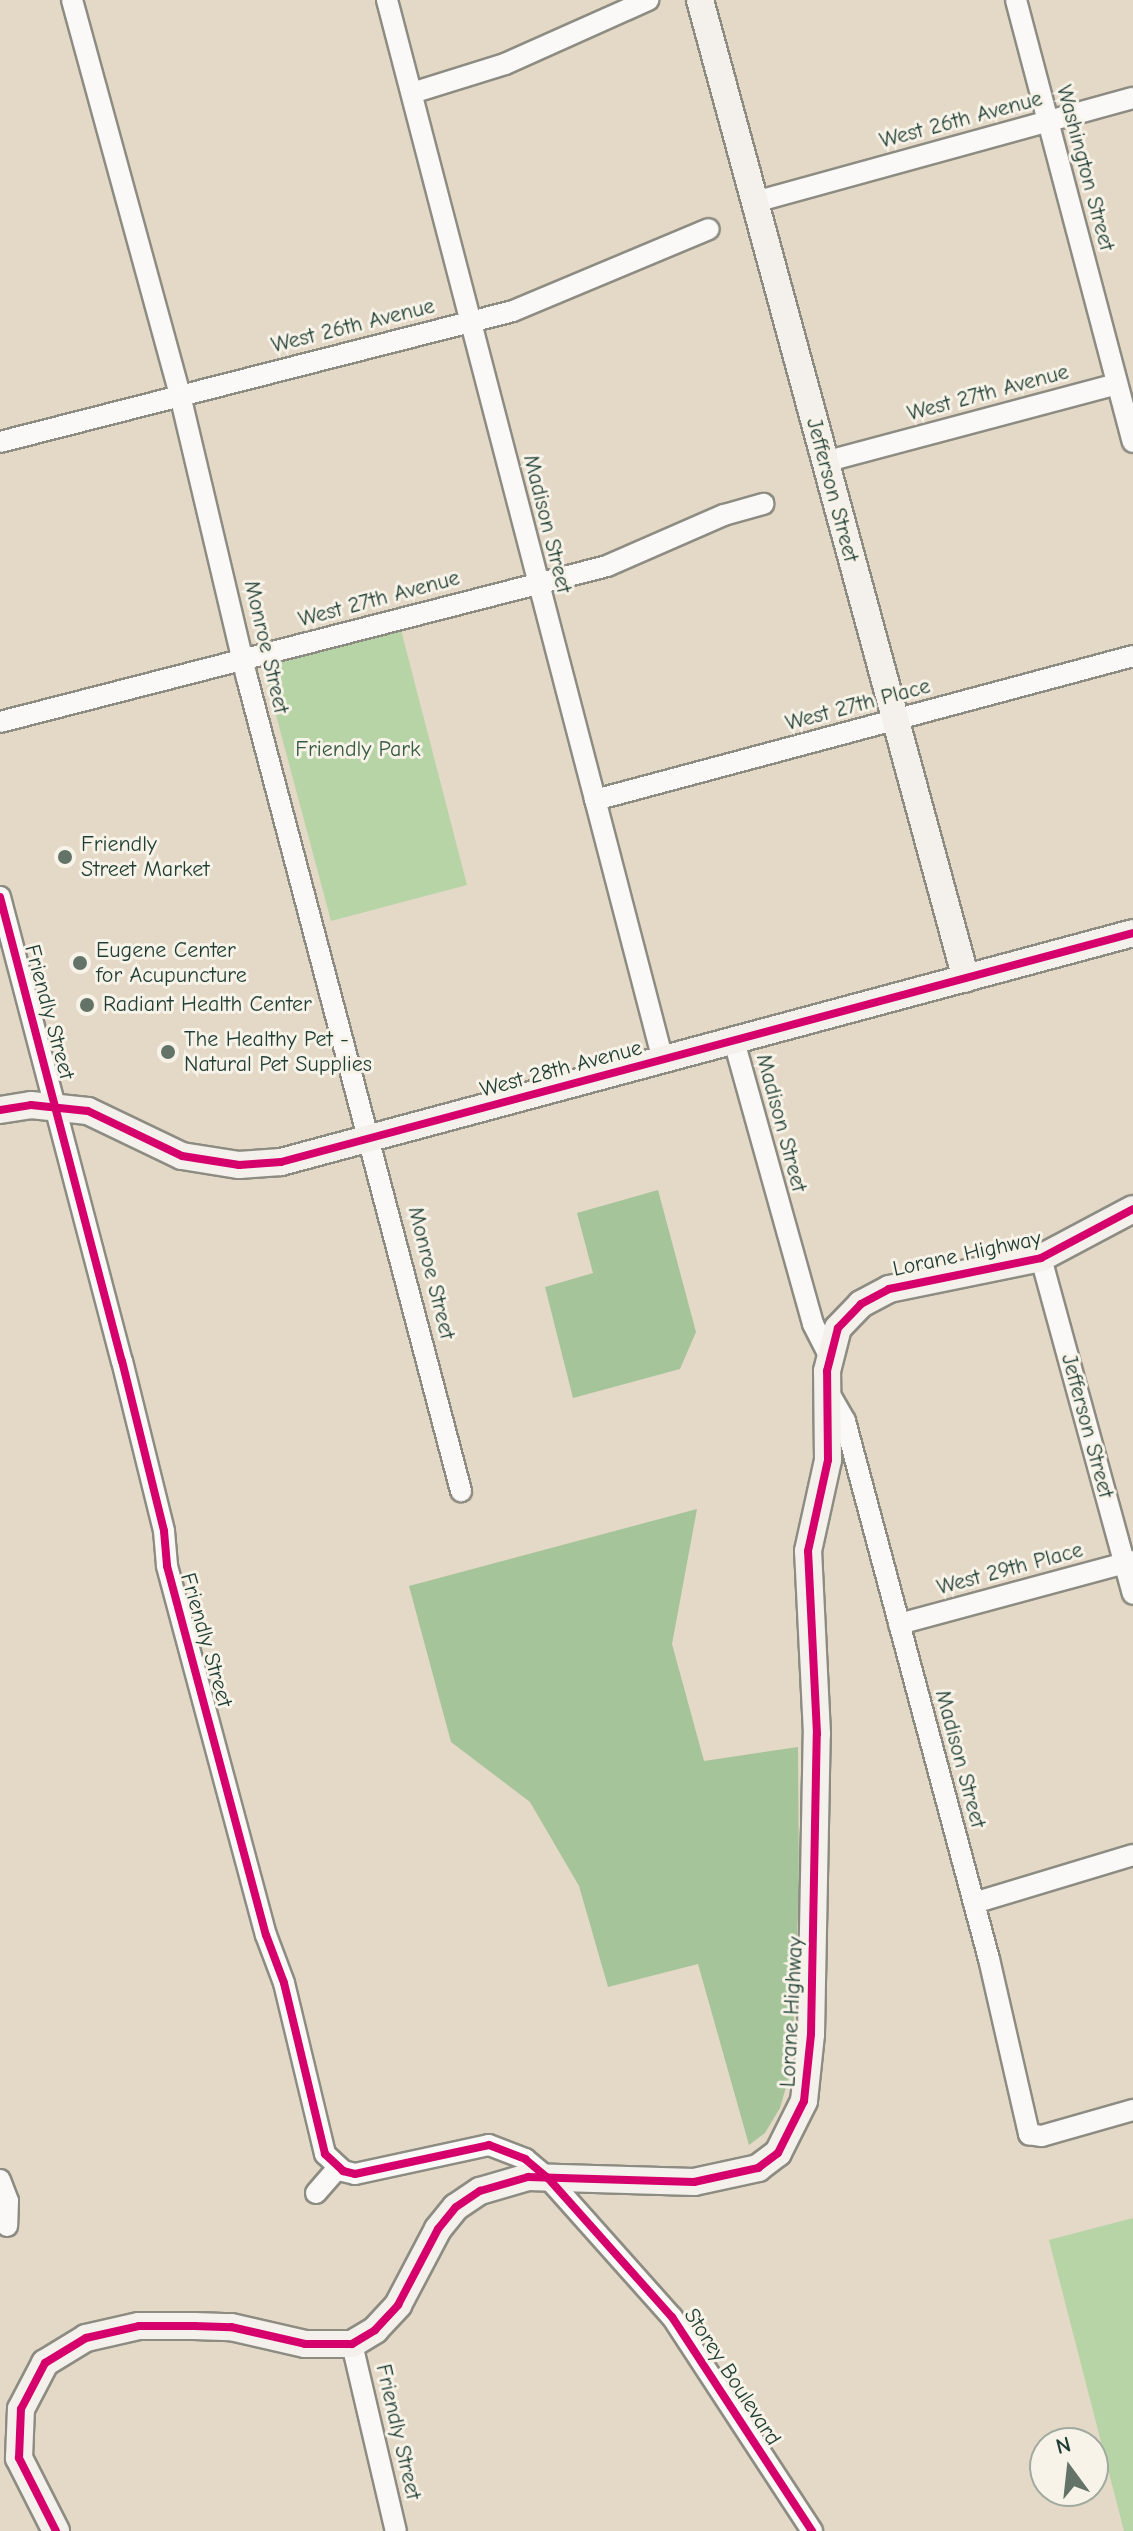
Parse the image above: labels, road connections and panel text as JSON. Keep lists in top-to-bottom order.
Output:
{
  "streets": {
    "street": [
      "West 26th Avenue",
      "Washington Street",
      "West 27th Avenue",
      "Jefferson Street",
      "Madison Street",
      "Monroe Street",
      "West 27th Place",
      "Friendly Street",
      "West 28th Avenue",
      "Lorane Highway",
      "West 29th Place",
      "Storey Boulevard"
    ]
  },
  "crossings": [
    ["West 26th Avenue", "Washington Street"],
    ["West 26th Avenue", "Jefferson Street"],
    ["West 26th Avenue", "Madison Street"],
    ["West 26th Avenue", "Monroe Street"],
    ["Washington Street", "West 27th Avenue"],
    ["West 27th Avenue", "Jefferson Street"],
    ["West 27th Avenue", "Madison Street"],
    ["West 27th Avenue", "Monroe Street"],
    ["Jefferson Street", "West 27th Place"],
    ["Jefferson Street", "West 28th Avenue"],
    ["Jefferson Street", "Lorane Highway"],
    ["Jefferson Street", "West 29th Place"],
    ["Madison Street", "West 27th Place"],
    ["Madison Street", "West 28th Avenue"],
    ["Madison Street", "Lorane Highway"],
    ["Madison Street", "West 29th Place"],
    ["Monroe Street", "West 28th Avenue"],
    ["Friendly Street", "West 28th Avenue"],
    ["Friendly Street", "Lorane Highway"],
    ["Lorane Highway", "Storey Boulevard"]
  ],
  "parks": ["Friendly Park"],
  "places": [
    "Friendly Street Market",
    "Eugene Center for Acupuncture",
    "Radiant Health Center",
    "The Healthy Pet - Natural Pet Supplies"
  ],
  "north": "top"
}
